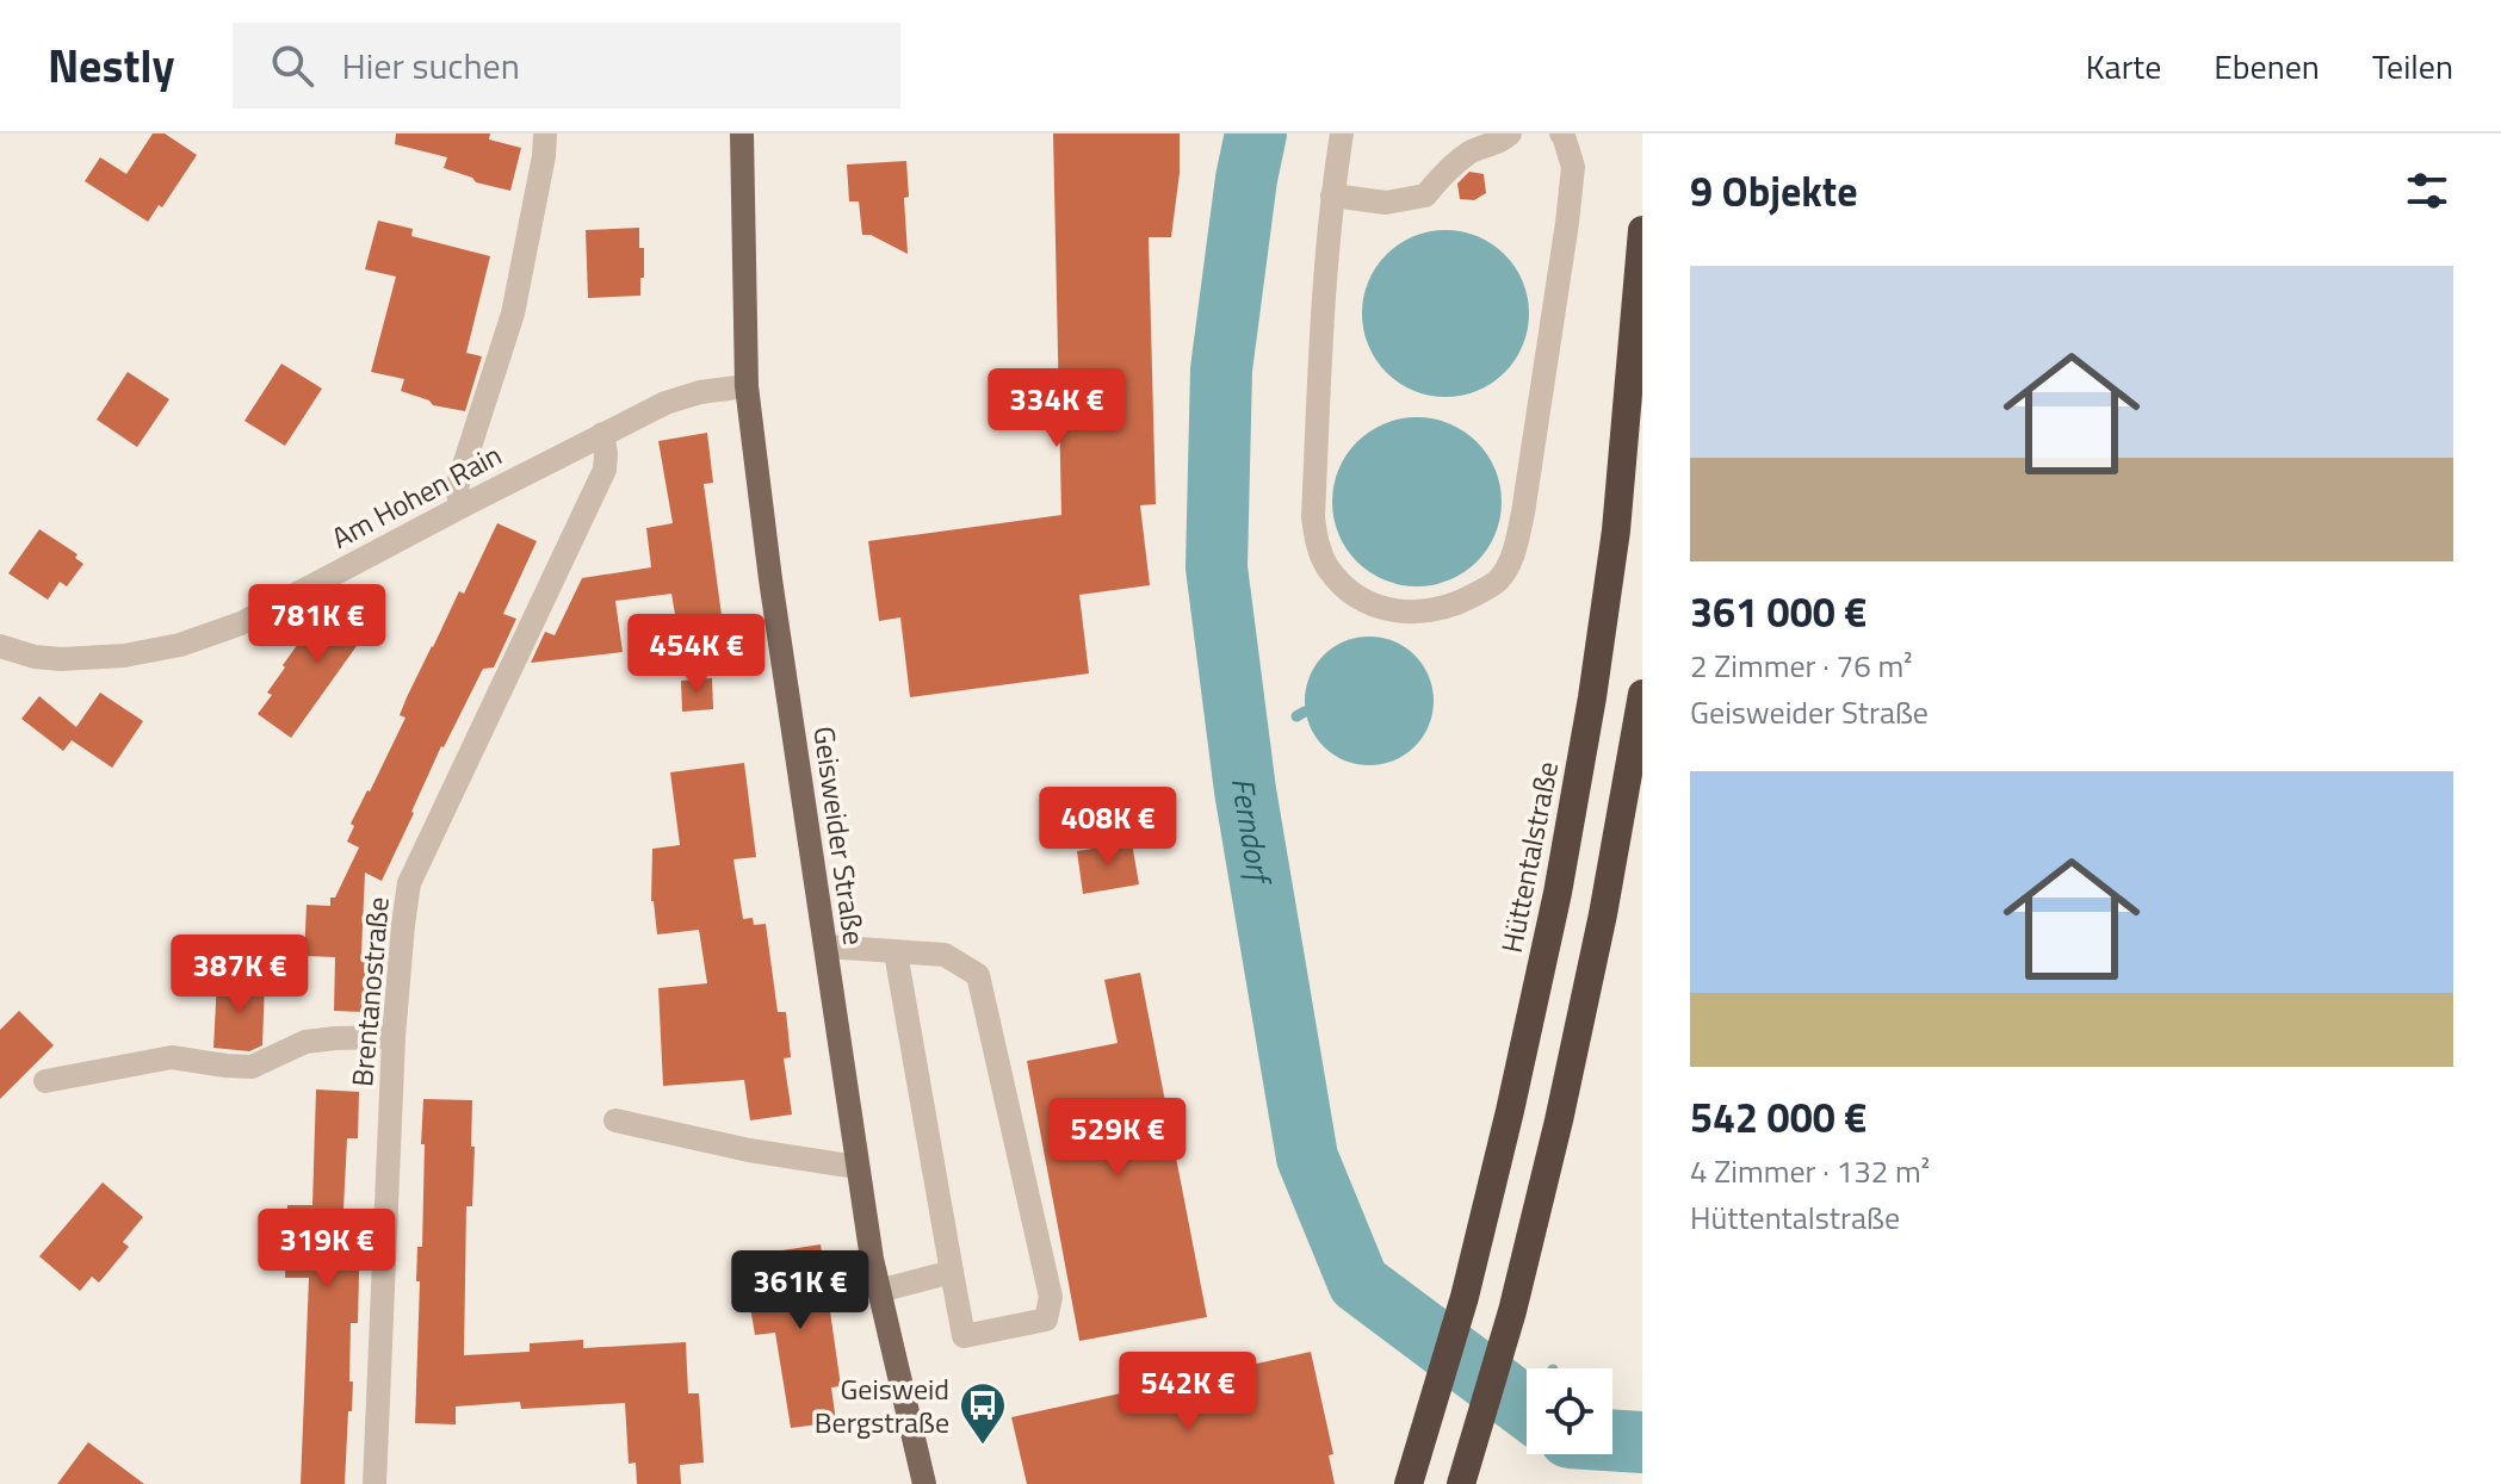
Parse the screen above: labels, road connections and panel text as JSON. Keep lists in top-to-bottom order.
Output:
{
  "streets": {
    "highway": ["Hüttentalstraße"],
    "main road": ["Geisweider Straße"],
    "street": ["Am Hohen Rain", "Brentanostraße"]
  },
  "crossings": [
    ["Am Hohen Rain", "Geisweider Straße"],
    ["Am Hohen Rain", "Brentanostraße"]
  ],
  "water": ["Ferndorf"],
  "places": {
    "bus stop": ["Geisweid Bergstraße"]
  },
  "page": {
    "header": "Nestly",
    "search": "Hier suchen",
    "nav": ["Karte", "Ebenen", "Teilen"],
    "heading": "9 Objekte",
    "list": [
      {
        "name": "361 000 €",
        "note": "2 Zimmer · 76 m² · Geisweider Straße"
      },
      {
        "name": "542 000 €",
        "note": "4 Zimmer · 132 m² · Hüttentalstraße"
      }
    ],
    "price": [
      "334K €",
      "781K €",
      "454K €",
      "408K €",
      "387K €",
      "529K €",
      "319K €",
      "361K €",
      "542K €"
    ]
  }
}
